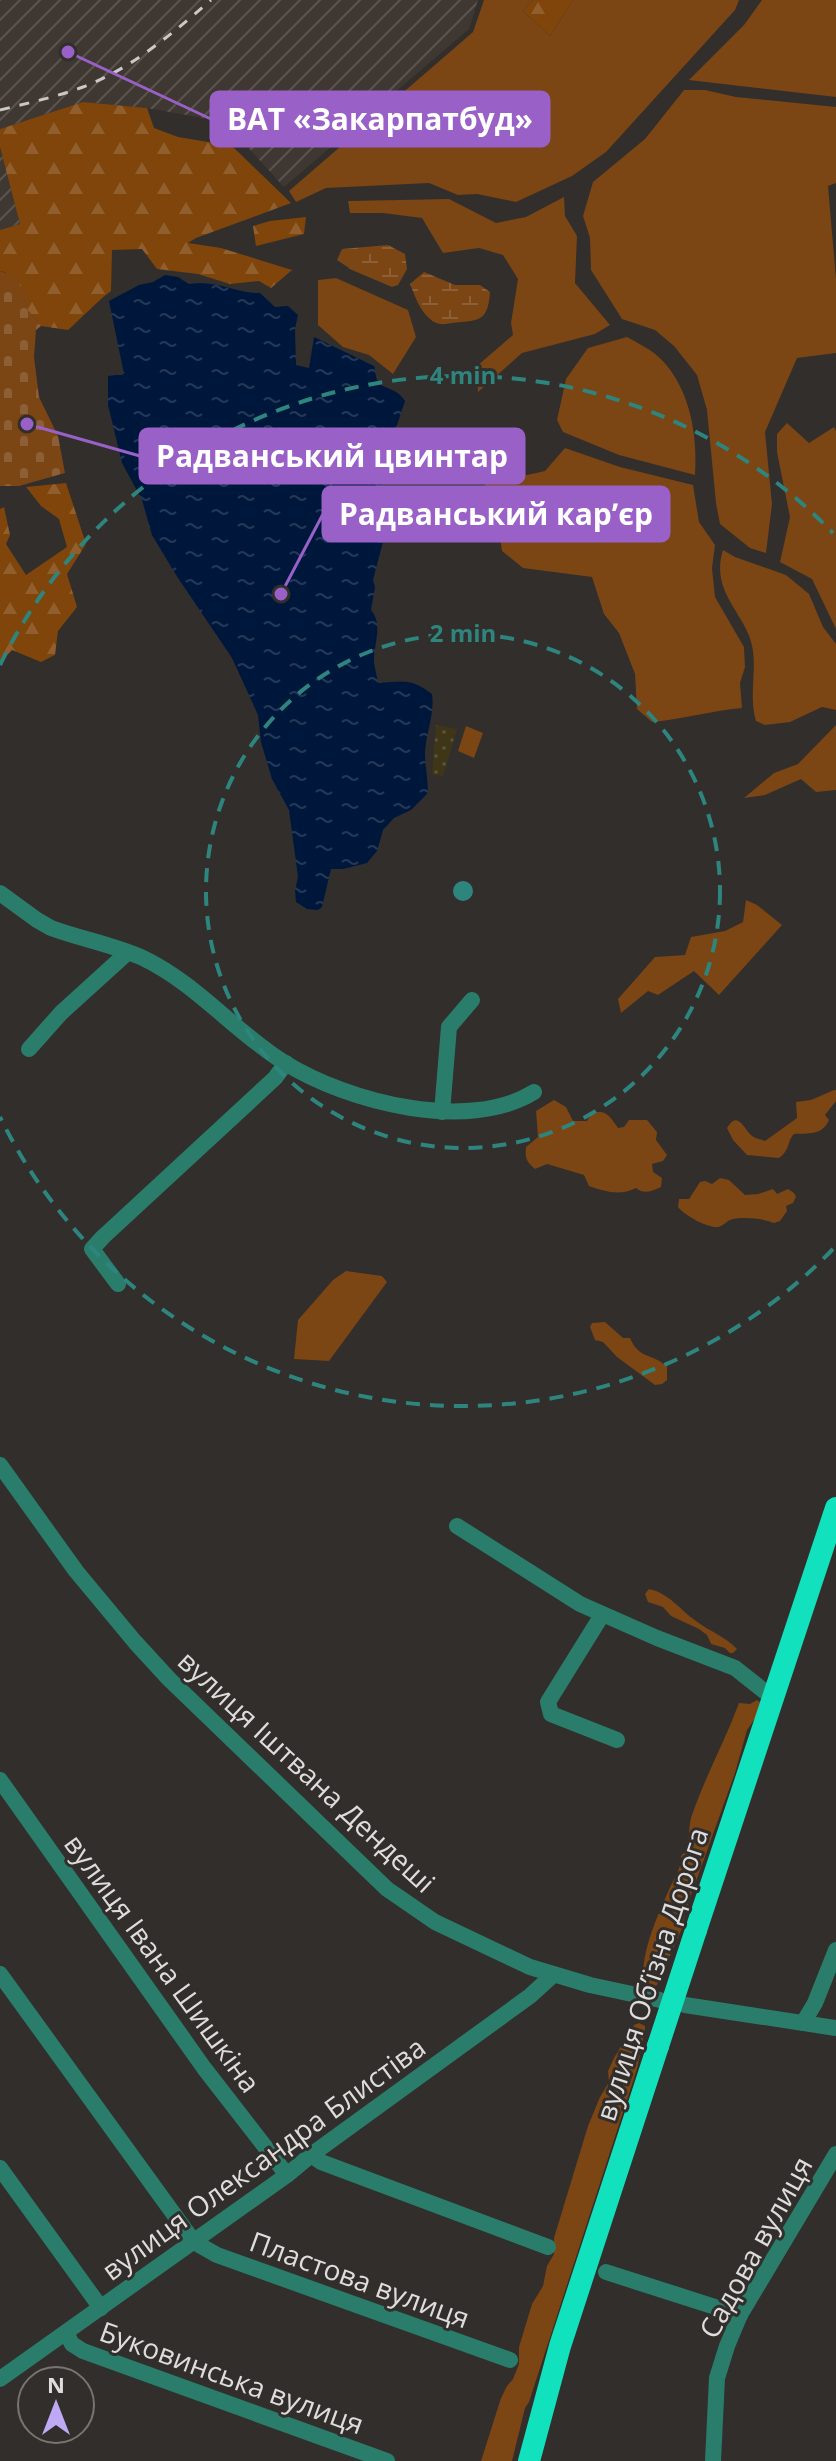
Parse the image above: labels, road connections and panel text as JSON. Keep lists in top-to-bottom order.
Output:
{
  "streets": {
    "highway": ["вулиця Обʼїзна Дорога"],
    "street": [
      "вулиця Іштвана Дендеші",
      "вулиця Івана Шишкіна",
      "вулиця Олександра Блистіва",
      "Садова вулиця",
      "Пластова вулиця",
      "Буковинська вулиця"
    ]
  },
  "crossings": [
    ["вулиця Іштвана Дендеші", "вулиця Олександра Блистіва"],
    ["вулиця Івана Шишкіна", "вулиця Олександра Блистіва"],
    ["вулиця Олександра Блистіва", "Пластова вулиця"],
    ["вулиця Олександра Блистіва", "Буковинська вулиця"]
  ],
  "places": ["ВАТ «Закарпатбуд»", "Радванський цвинтар", "Радванський карʼєр"],
  "north": "top",
  "rings": ["4 min", "2 min"]
}
